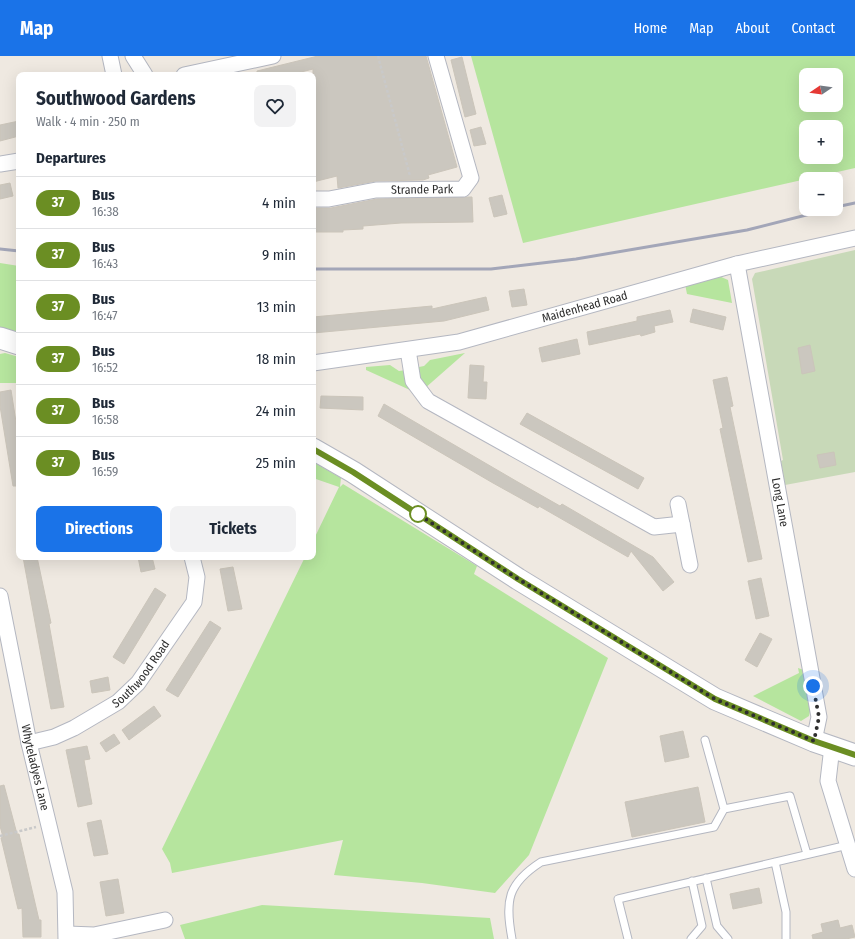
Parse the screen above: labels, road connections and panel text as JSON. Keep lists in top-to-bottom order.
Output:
{
  "streets": {
    "street": [
      "Strande Park",
      "Maidenhead Road",
      "Long Lane",
      "Southwood Road",
      "Whyteladyes Lane"
    ]
  },
  "crossings": [
    ["Maidenhead Road", "Long Lane"],
    ["Southwood Road", "Whyteladyes Lane"]
  ],
  "lines": ["bus line 37"],
  "north": "left",
  "page": {
    "header": "Map",
    "nav": [
      "Home",
      "Map",
      "About",
      "Contact"
    ],
    "map_buttons": ["+", "−"],
    "heading": [
      ["Southwood Gardens", "Walk · 4 min · 250 m"],
      "Departures"
    ],
    "list": [
      {
        "mark": "37",
        "name": "Bus",
        "note": "16:38",
        "value": "4 min"
      },
      {
        "mark": "37",
        "name": "Bus",
        "note": "16:43",
        "value": "9 min"
      },
      {
        "mark": "37",
        "name": "Bus",
        "note": "16:47",
        "value": "13 min"
      },
      {
        "mark": "37",
        "name": "Bus",
        "note": "16:52",
        "value": "18 min"
      },
      {
        "mark": "37",
        "name": "Bus",
        "note": "16:58",
        "value": "24 min"
      },
      {
        "mark": "37",
        "name": "Bus",
        "note": "16:59",
        "value": "25 min"
      }
    ],
    "buttons": ["Directions", "Tickets"]
  }
}
